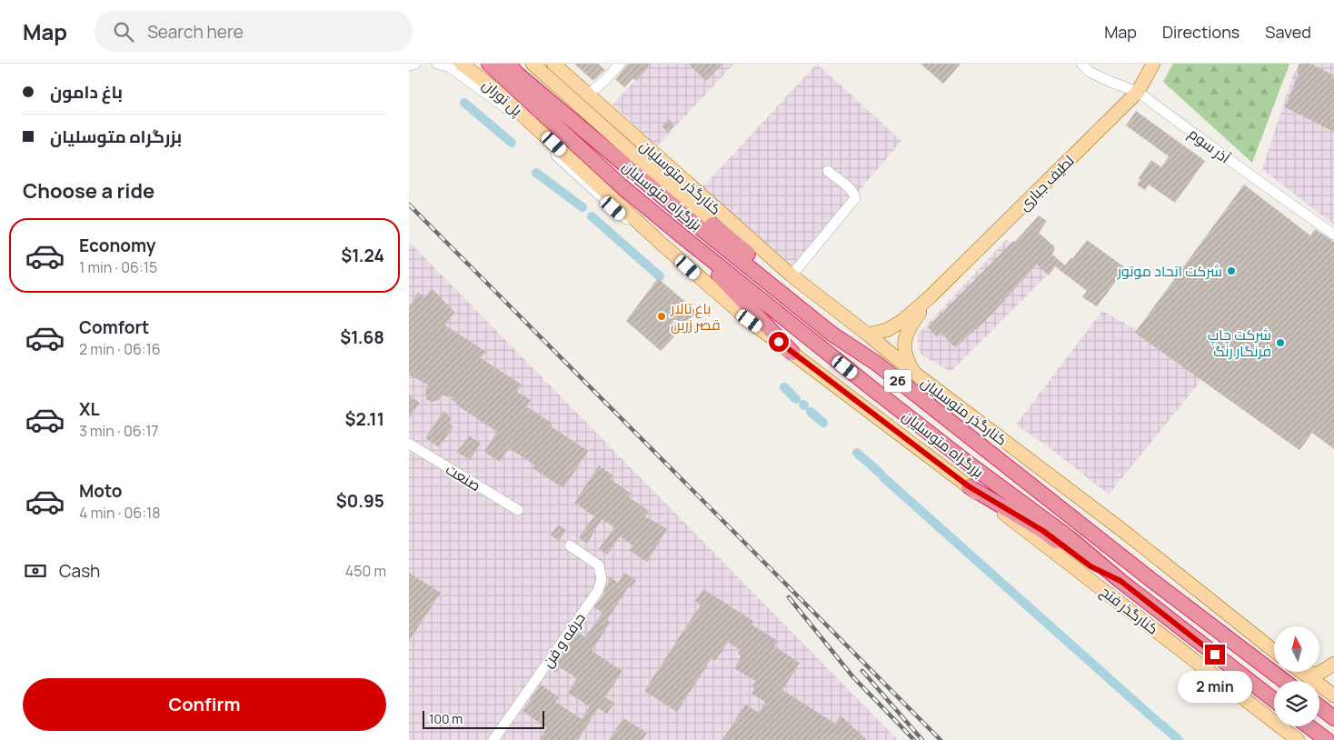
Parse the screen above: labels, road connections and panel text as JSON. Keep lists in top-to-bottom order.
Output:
{
  "streets": {
    "highway": ["بزرگراه متوسلیان", "26"],
    "main road": [
      "پل توران",
      "کنارگذر متوسلیان",
      "لطیف جباری",
      "کنارگذر فتح"
    ],
    "street": ["آذر سوم", "صنعت", "حرفه و فن"]
  },
  "crossings": [
    ["پل توران", "کنارگذر فتح"],
    ["آذر سوم", "لطیف جباری"]
  ],
  "places": ["شرکت اتحاد موتور", "باغ تالار قصر زرین", "شرکت چاپ فرنگار رنگ"],
  "scale_bar": "100 m",
  "north": "top",
  "page": {
    "header": "Map",
    "search": "Search here",
    "nav": ["Map", "Directions", "Saved"],
    "banner": ["باغ دامون", "بزرگراه متوسلیان"],
    "heading": "Choose a ride",
    "list": [
      {
        "name": "Economy",
        "note": "1 min · 06:15",
        "value": "$1.24"
      },
      {
        "name": "Comfort",
        "note": "2 min · 06:16",
        "value": "$1.68"
      },
      {
        "name": "XL",
        "note": "3 min · 06:17",
        "value": "$2.11"
      },
      {
        "name": "Moto",
        "note": "4 min · 06:18",
        "value": "$0.95"
      }
    ],
    "pay": ["Cash", "450 m"],
    "buttons": "Confirm",
    "bubble": "2 min",
    "scale": "100 m"
  }
}
